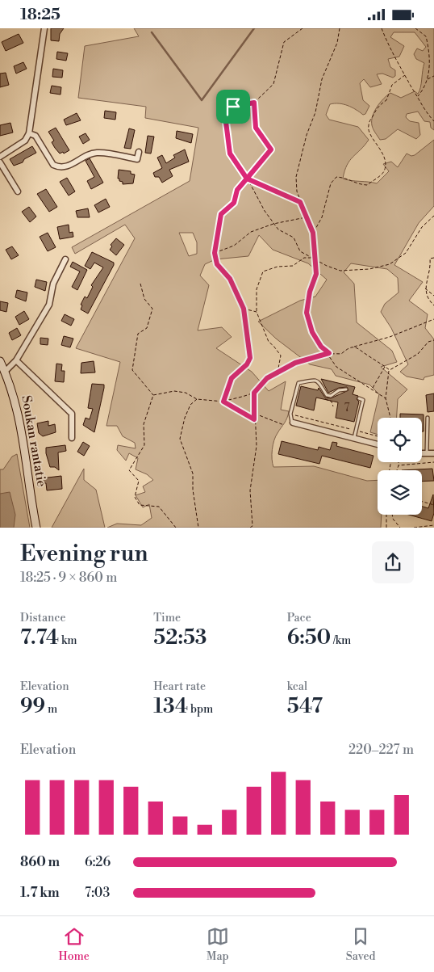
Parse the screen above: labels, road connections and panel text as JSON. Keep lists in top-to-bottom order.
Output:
{
  "streets": {
    "street": ["Soukan rantatie"]
  },
  "house_numbers": ["7"],
  "page": {
    "status": "18:25",
    "heading": ["Evening run", "18:25 · 9 × 860 m"],
    "stats": [
      ["Distance", "7.74 km"],
      ["Time", "52:53"],
      ["Pace", "6:50 /km"],
      ["Elevation", "99 m"],
      ["Heart rate", "134 bpm"],
      ["kcal", "547"]
    ],
    "chart": ["Elevation", "220–227 m"],
    "list": [
      {
        "name": "860 m",
        "note": "6:26"
      },
      {
        "name": "1.7 km",
        "note": "7:03"
      }
    ],
    "tabs": ["Home", "Map", "Saved"]
  }
}
